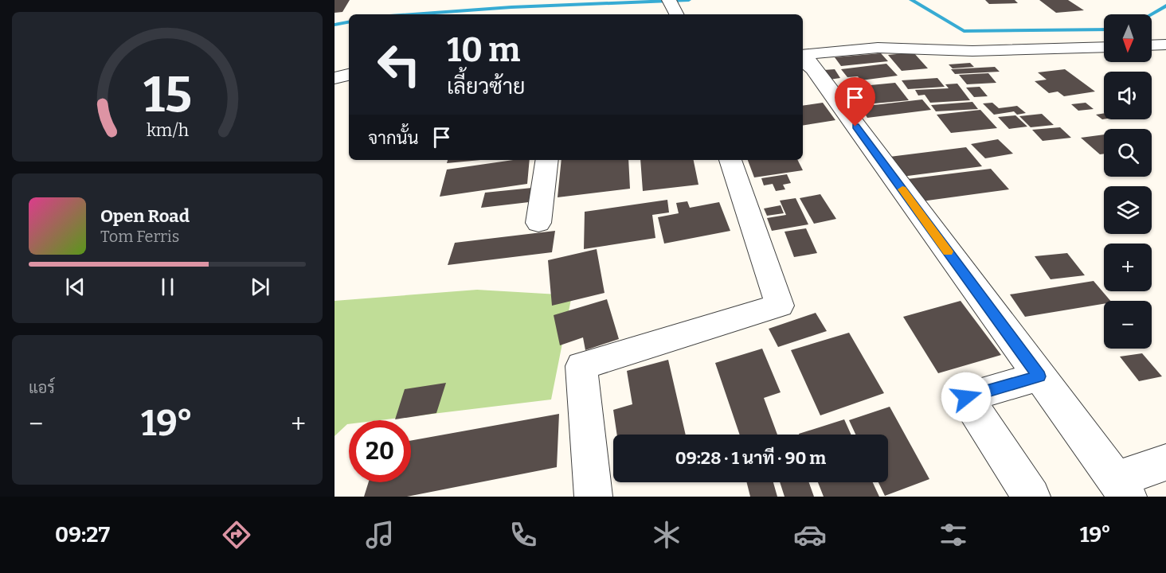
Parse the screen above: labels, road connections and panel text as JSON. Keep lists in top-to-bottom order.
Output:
{
  "north": "bottom",
  "page": {
    "map_buttons": ["+", "−"],
    "turn": ["10 m", "เลี้ยวซ้าย"],
    "then": "จากนั้น",
    "song": ["Open Road", "Tom Ferris"],
    "tile": "แอร์",
    "heat": ["−", "19°", "+"],
    "limit": "20",
    "trip": "09:28 · 1 นาที · 90 m",
    "tabs": ["09:27", "19°"],
    "gauge": ["15", "km/h"]
  }
}
